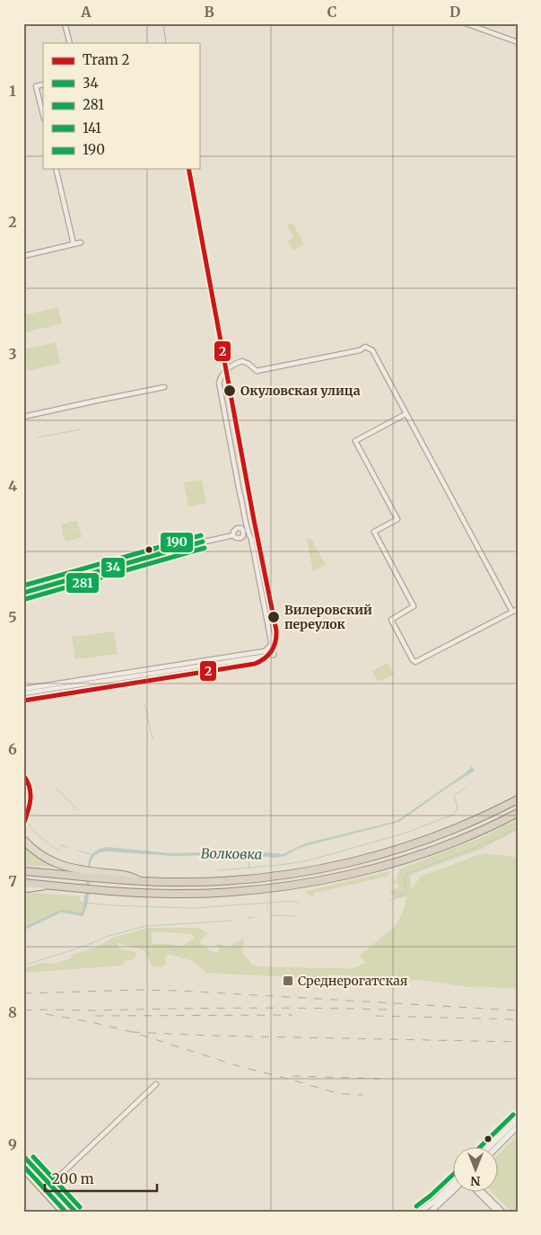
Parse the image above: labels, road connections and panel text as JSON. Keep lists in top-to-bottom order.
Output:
{
  "water": ["Волковка"],
  "places": {
    "other": ["Окуловская улица", "Вилеровский переулок"],
    "transit": ["Среднерогатская"]
  },
  "lines": [
    "tram line 2",
    "transit line 190",
    "transit line 34",
    "transit line 281",
    "transit line 141"
  ],
  "legend": [
    "Tram 2",
    "34",
    "281",
    "141",
    "190"
  ],
  "scale_bar": "200 m",
  "north": "bottom",
  "grid": {
    "columns": [
      "A",
      "B",
      "C",
      "D"
    ],
    "rows": [
      "1",
      "2",
      "3",
      "4",
      "5",
      "6",
      "7",
      "8",
      "9"
    ]
  }
}
